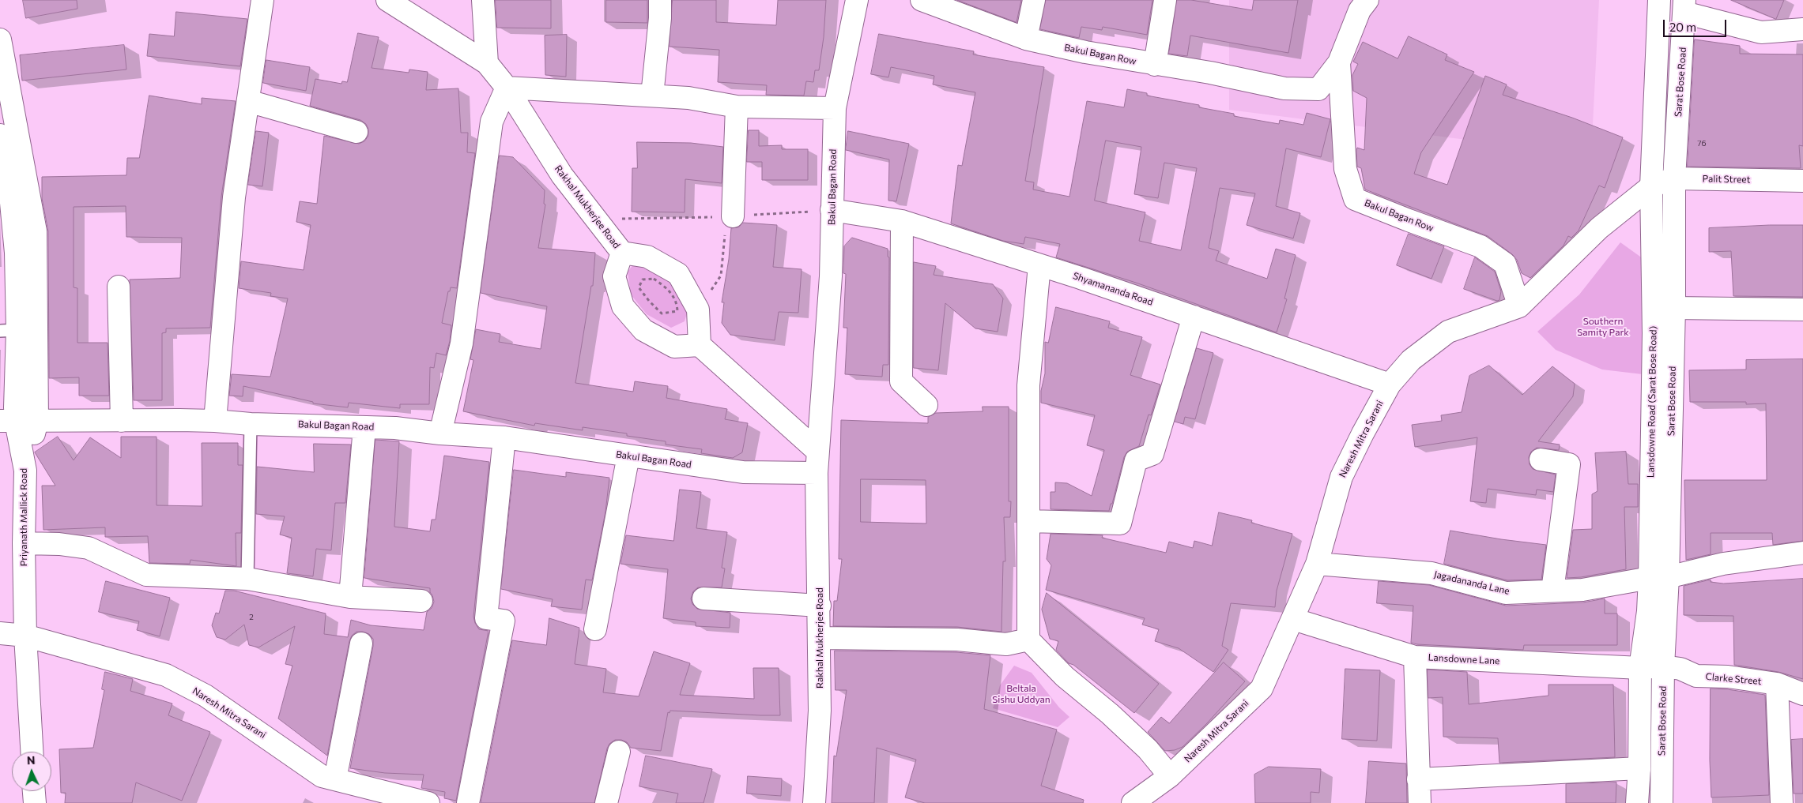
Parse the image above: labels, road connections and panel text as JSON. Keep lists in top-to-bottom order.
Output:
{
  "streets": {
    "street": [
      "Bakul Bagan Row",
      "Sarat Bose Road",
      "Palit Street",
      "Bakul Bagan Road",
      "Rakhal Mukherjee Road",
      "Shyamananda Road",
      "Lansdowne Road (Sarat Bose Road)",
      "Naresh Mitra Sarani",
      "Priyanath Mallick Road",
      "Jagadananda Lane",
      "Lansdowne Lane",
      "Clarke Street"
    ]
  },
  "crossings": [
    ["Bakul Bagan Row", "Naresh Mitra Sarani"],
    ["Sarat Bose Road", "Palit Street"],
    ["Sarat Bose Road", "Lansdowne Road (Sarat Bose Road)"],
    ["Sarat Bose Road", "Jagadananda Lane"],
    ["Sarat Bose Road", "Clarke Street"],
    ["Palit Street", "Lansdowne Road (Sarat Bose Road)"],
    ["Palit Street", "Naresh Mitra Sarani"],
    ["Bakul Bagan Road", "Rakhal Mukherjee Road"],
    ["Bakul Bagan Road", "Shyamananda Road"],
    ["Bakul Bagan Road", "Priyanath Mallick Road"],
    ["Shyamananda Road", "Naresh Mitra Sarani"],
    ["Lansdowne Road (Sarat Bose Road)", "Naresh Mitra Sarani"],
    ["Lansdowne Road (Sarat Bose Road)", "Jagadananda Lane"],
    ["Lansdowne Road (Sarat Bose Road)", "Lansdowne Lane"],
    ["Lansdowne Road (Sarat Bose Road)", "Clarke Street"],
    ["Naresh Mitra Sarani", "Priyanath Mallick Road"],
    ["Naresh Mitra Sarani", "Jagadananda Lane"],
    ["Naresh Mitra Sarani", "Lansdowne Lane"],
    ["Lansdowne Lane", "Clarke Street"]
  ],
  "parks": ["Southern Samity Park", "Beltala Sishu Uddyan"],
  "house_numbers": ["76", "2"],
  "scale_bar": "20 m",
  "north": "top"
}
